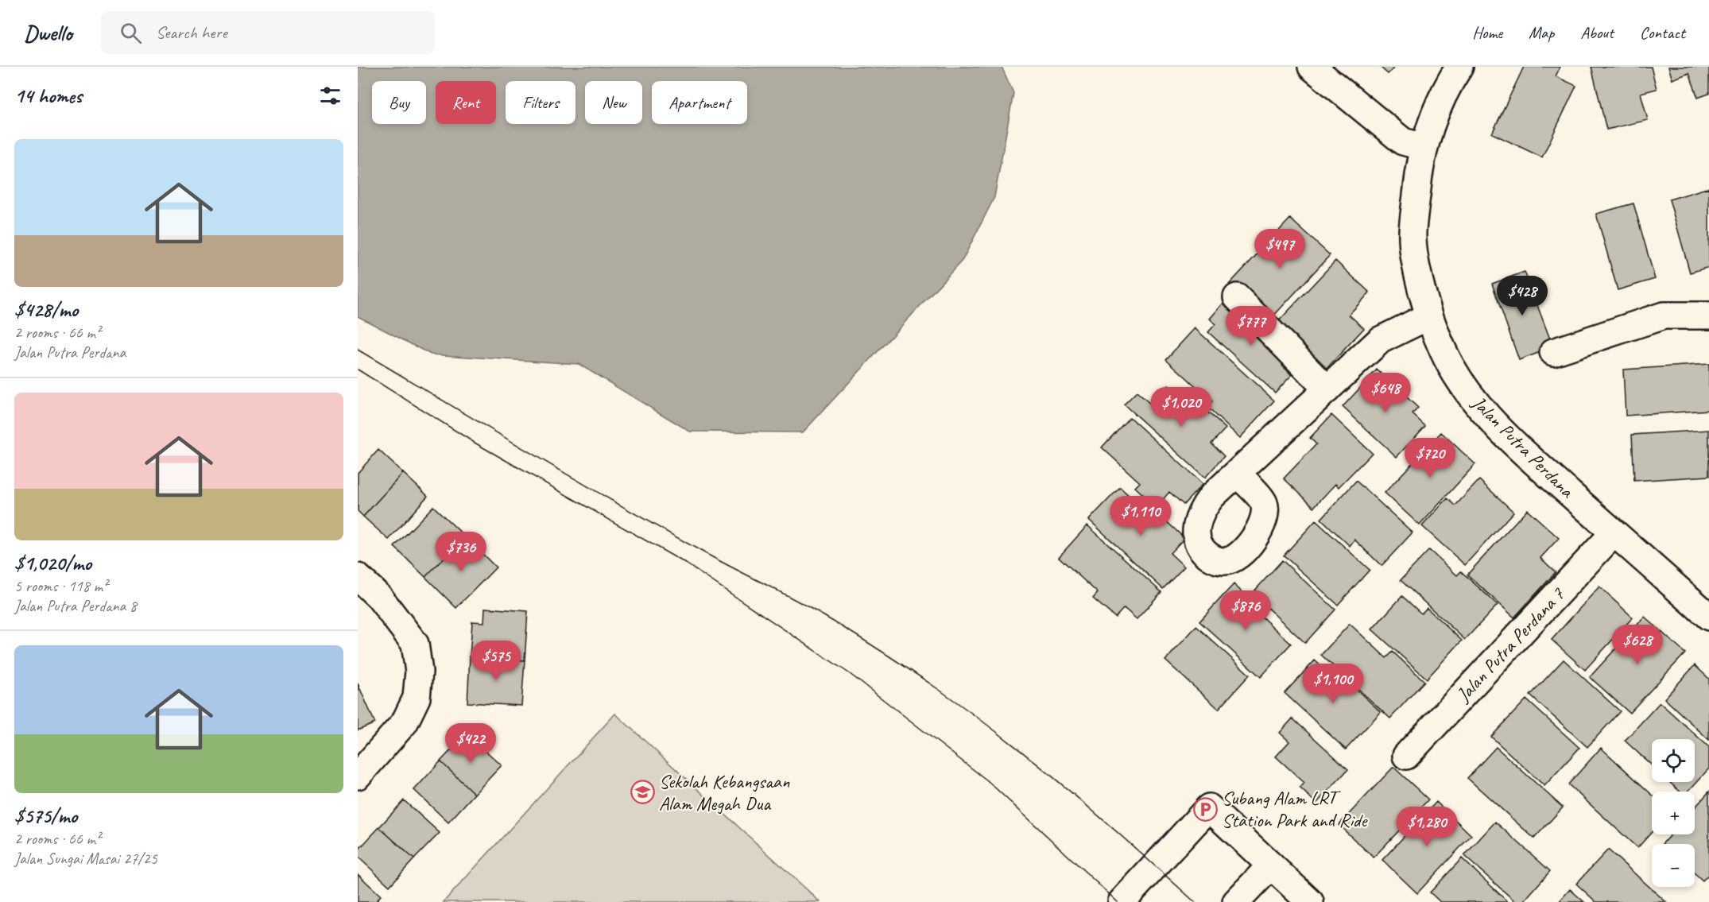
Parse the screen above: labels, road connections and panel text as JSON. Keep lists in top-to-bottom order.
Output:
{
  "streets": {
    "street": ["Jalan Putra Perdana", "Jalan Putra Perdana 7"]
  },
  "crossings": [
    ["Jalan Putra Perdana", "Jalan Putra Perdana 7"]
  ],
  "places": {
    "school or university": ["Sekolah Kebangsaan Alam Megah Dua"],
    "parking": ["Subang Alam LRT Station Park and Ride"]
  },
  "page": {
    "header": "Dwello",
    "search": "Search here",
    "nav": [
      "Home",
      "Map",
      "About",
      "Contact"
    ],
    "heading": "14 homes",
    "chip": [
      "Buy",
      "Rent",
      "Filters",
      "New",
      "Apartment"
    ],
    "list": [
      {
        "name": "$428/mo",
        "note": "2 rooms · 66 m² · Jalan Putra Perdana"
      },
      {
        "name": "$1,020/mo",
        "note": "5 rooms · 118 m² · Jalan Putra Perdana 8"
      },
      {
        "name": "$575/mo",
        "note": "2 rooms · 66 m² · Jalan Sungai Masai 27/25"
      }
    ],
    "price": [
      "$497",
      "$428",
      "$777",
      "$648",
      "$1,020",
      "$720",
      "$1,110",
      "$736",
      "$876",
      "$628",
      "$575",
      "$1,100",
      "$422",
      "$1,280"
    ],
    "map_buttons": ["+", "−"]
  }
}
